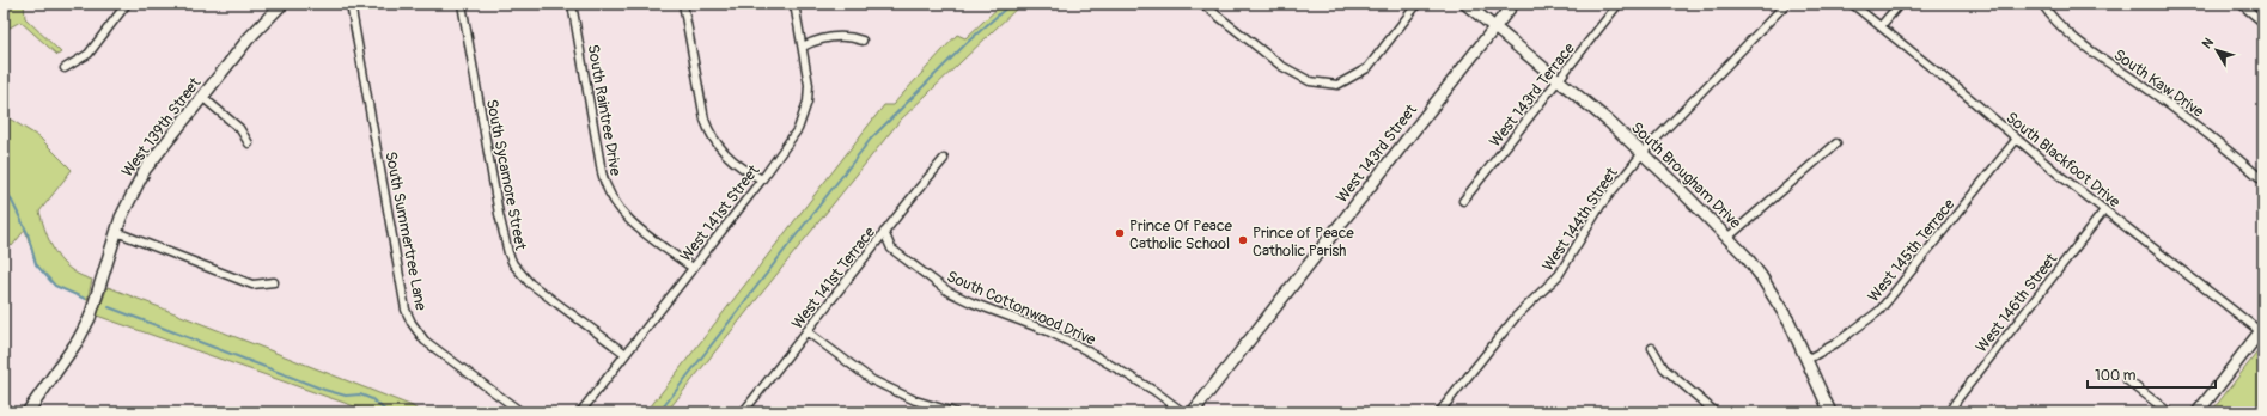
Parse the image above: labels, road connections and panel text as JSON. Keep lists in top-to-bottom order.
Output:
{
  "streets": {
    "street": [
      "South Kaw Drive",
      "West 143rd Terrace",
      "South Raintree Drive",
      "West 139th Street",
      "West 143rd Street",
      "South Blackfoot Drive",
      "South Sycamore Street",
      "South Brougham Drive",
      "West 141st Street",
      "West 144th Street",
      "South Summertree Lane",
      "West 145th Terrace",
      "West 141st Terrace",
      "West 146th Street",
      "South Cottonwood Drive"
    ]
  },
  "crossings": [
    ["West 143rd Terrace", "South Brougham Drive"],
    ["South Raintree Drive", "West 141st Street"],
    ["West 143rd Street", "South Brougham Drive"],
    ["South Blackfoot Drive", "West 145th Terrace"],
    ["South Blackfoot Drive", "West 146th Street"],
    ["South Sycamore Street", "West 141st Street"],
    ["South Brougham Drive", "West 144th Street"],
    ["South Brougham Drive", "West 145th Terrace"],
    ["West 141st Terrace", "South Cottonwood Drive"]
  ],
  "places": ["Prince Of Peace Catholic School", "Prince of Peace Catholic Parish"],
  "scale_bar": "100 m",
  "north": "top left"
}
